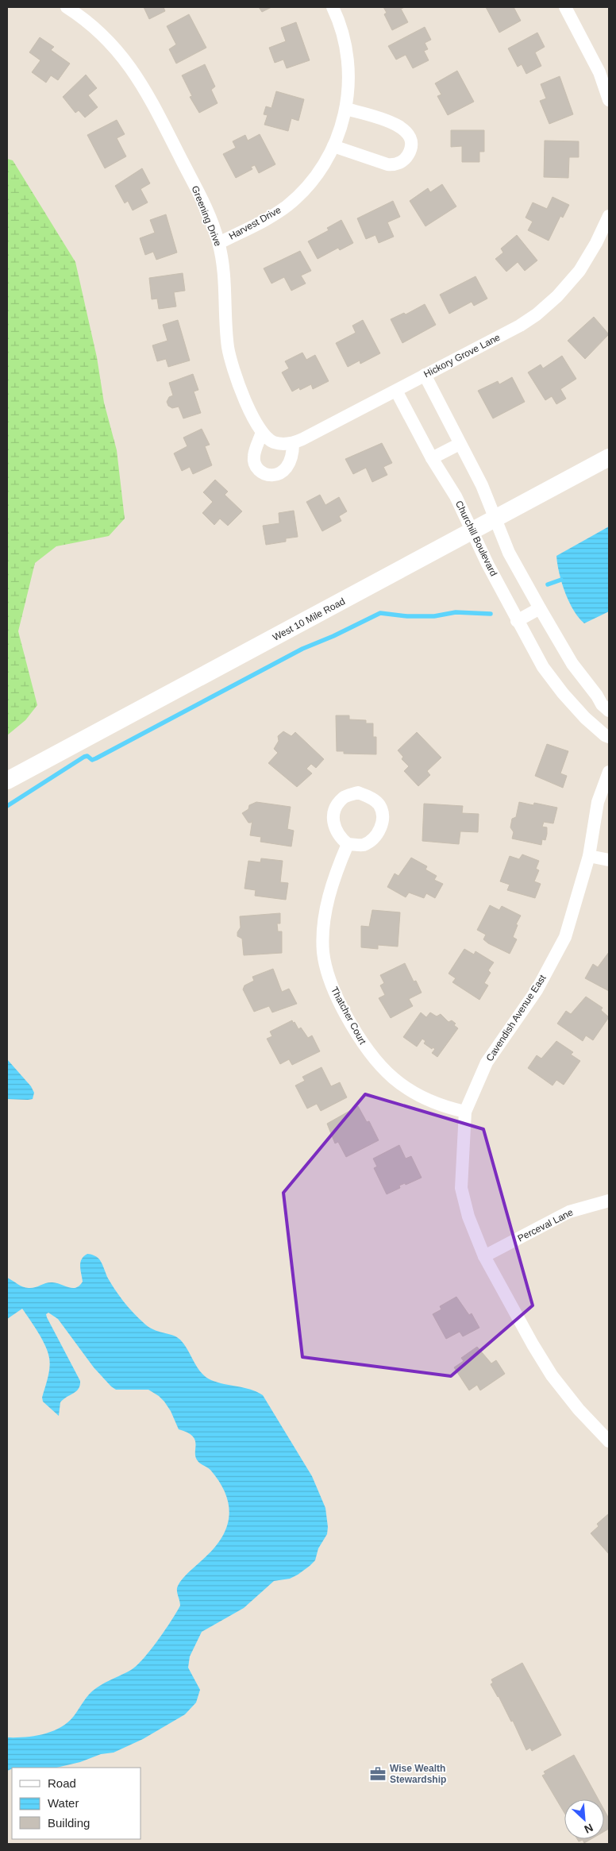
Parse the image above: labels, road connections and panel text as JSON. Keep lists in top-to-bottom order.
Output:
{
  "streets": {
    "main road": ["West 10 Mile Road"],
    "street": [
      "Greening Drive",
      "Harvest Drive",
      "Hickory Grove Lane",
      "Churchill Boulevard",
      "Thatcher Court",
      "Cavendish Avenue East",
      "Perceval Lane"
    ]
  },
  "crossings": [
    ["Greening Drive", "Harvest Drive"],
    ["Greening Drive", "Hickory Grove Lane"],
    ["Hickory Grove Lane", "Churchill Boulevard"],
    ["Churchill Boulevard", "West 10 Mile Road"],
    ["Thatcher Court", "Cavendish Avenue East"],
    ["Cavendish Avenue East", "Perceval Lane"]
  ],
  "places": {
    "office": ["Wise Wealth Stewardship"]
  },
  "legend": ["Road", "Water", "Building"],
  "north": "bottom right"
}
